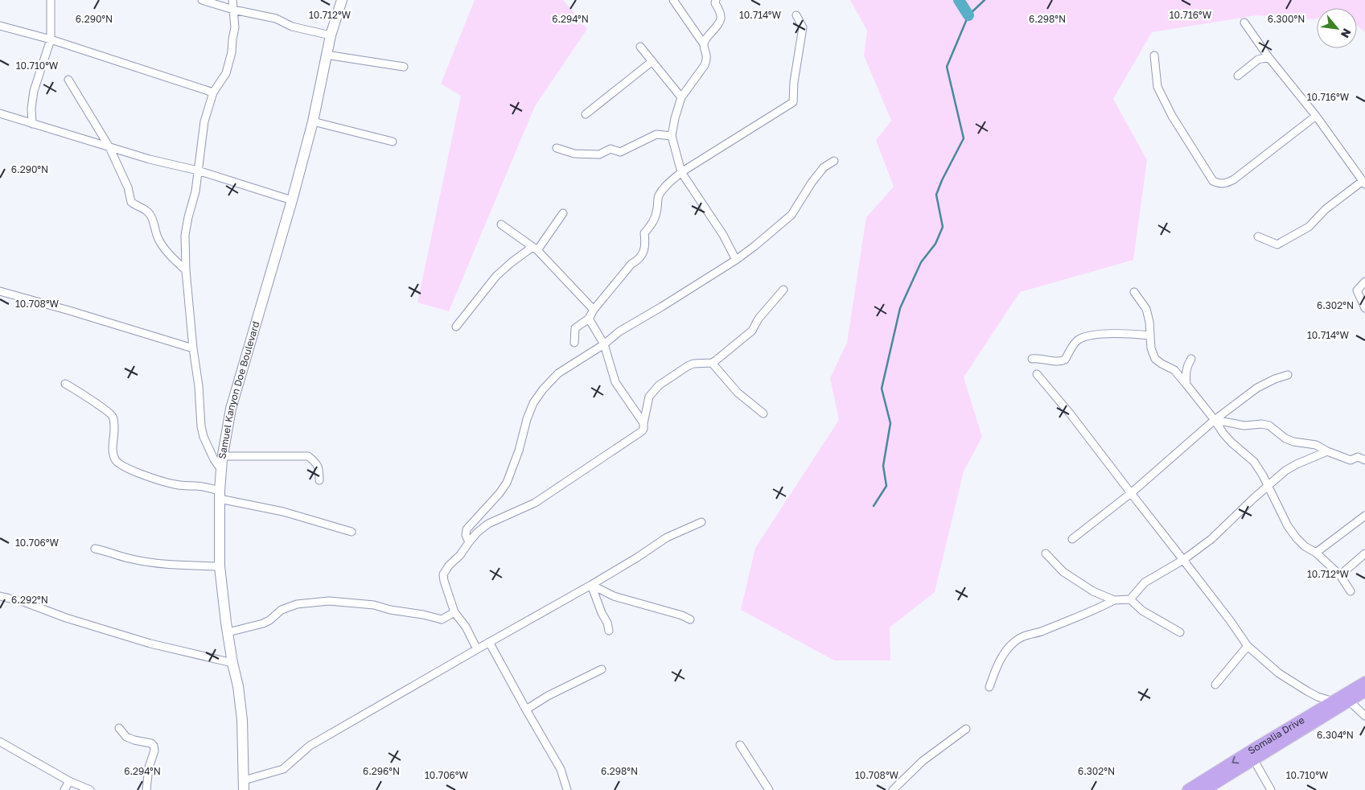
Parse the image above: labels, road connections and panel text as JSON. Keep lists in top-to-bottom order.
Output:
{
  "streets": {
    "main road": ["Somalia Drive"],
    "street": ["Samuel Kanyon Doe Boulevard"]
  },
  "north": "bottom right",
  "coordinates": [
    "10.712°W",
    "10.714°W",
    "10.716°W",
    "6.290°N",
    "6.294°N",
    "6.298°N",
    "6.300°N",
    "10.710°W",
    "10.708°W",
    "6.302°N",
    "10.706°W",
    "6.292°N",
    "6.304°N",
    "6.296°N"
  ]
}
